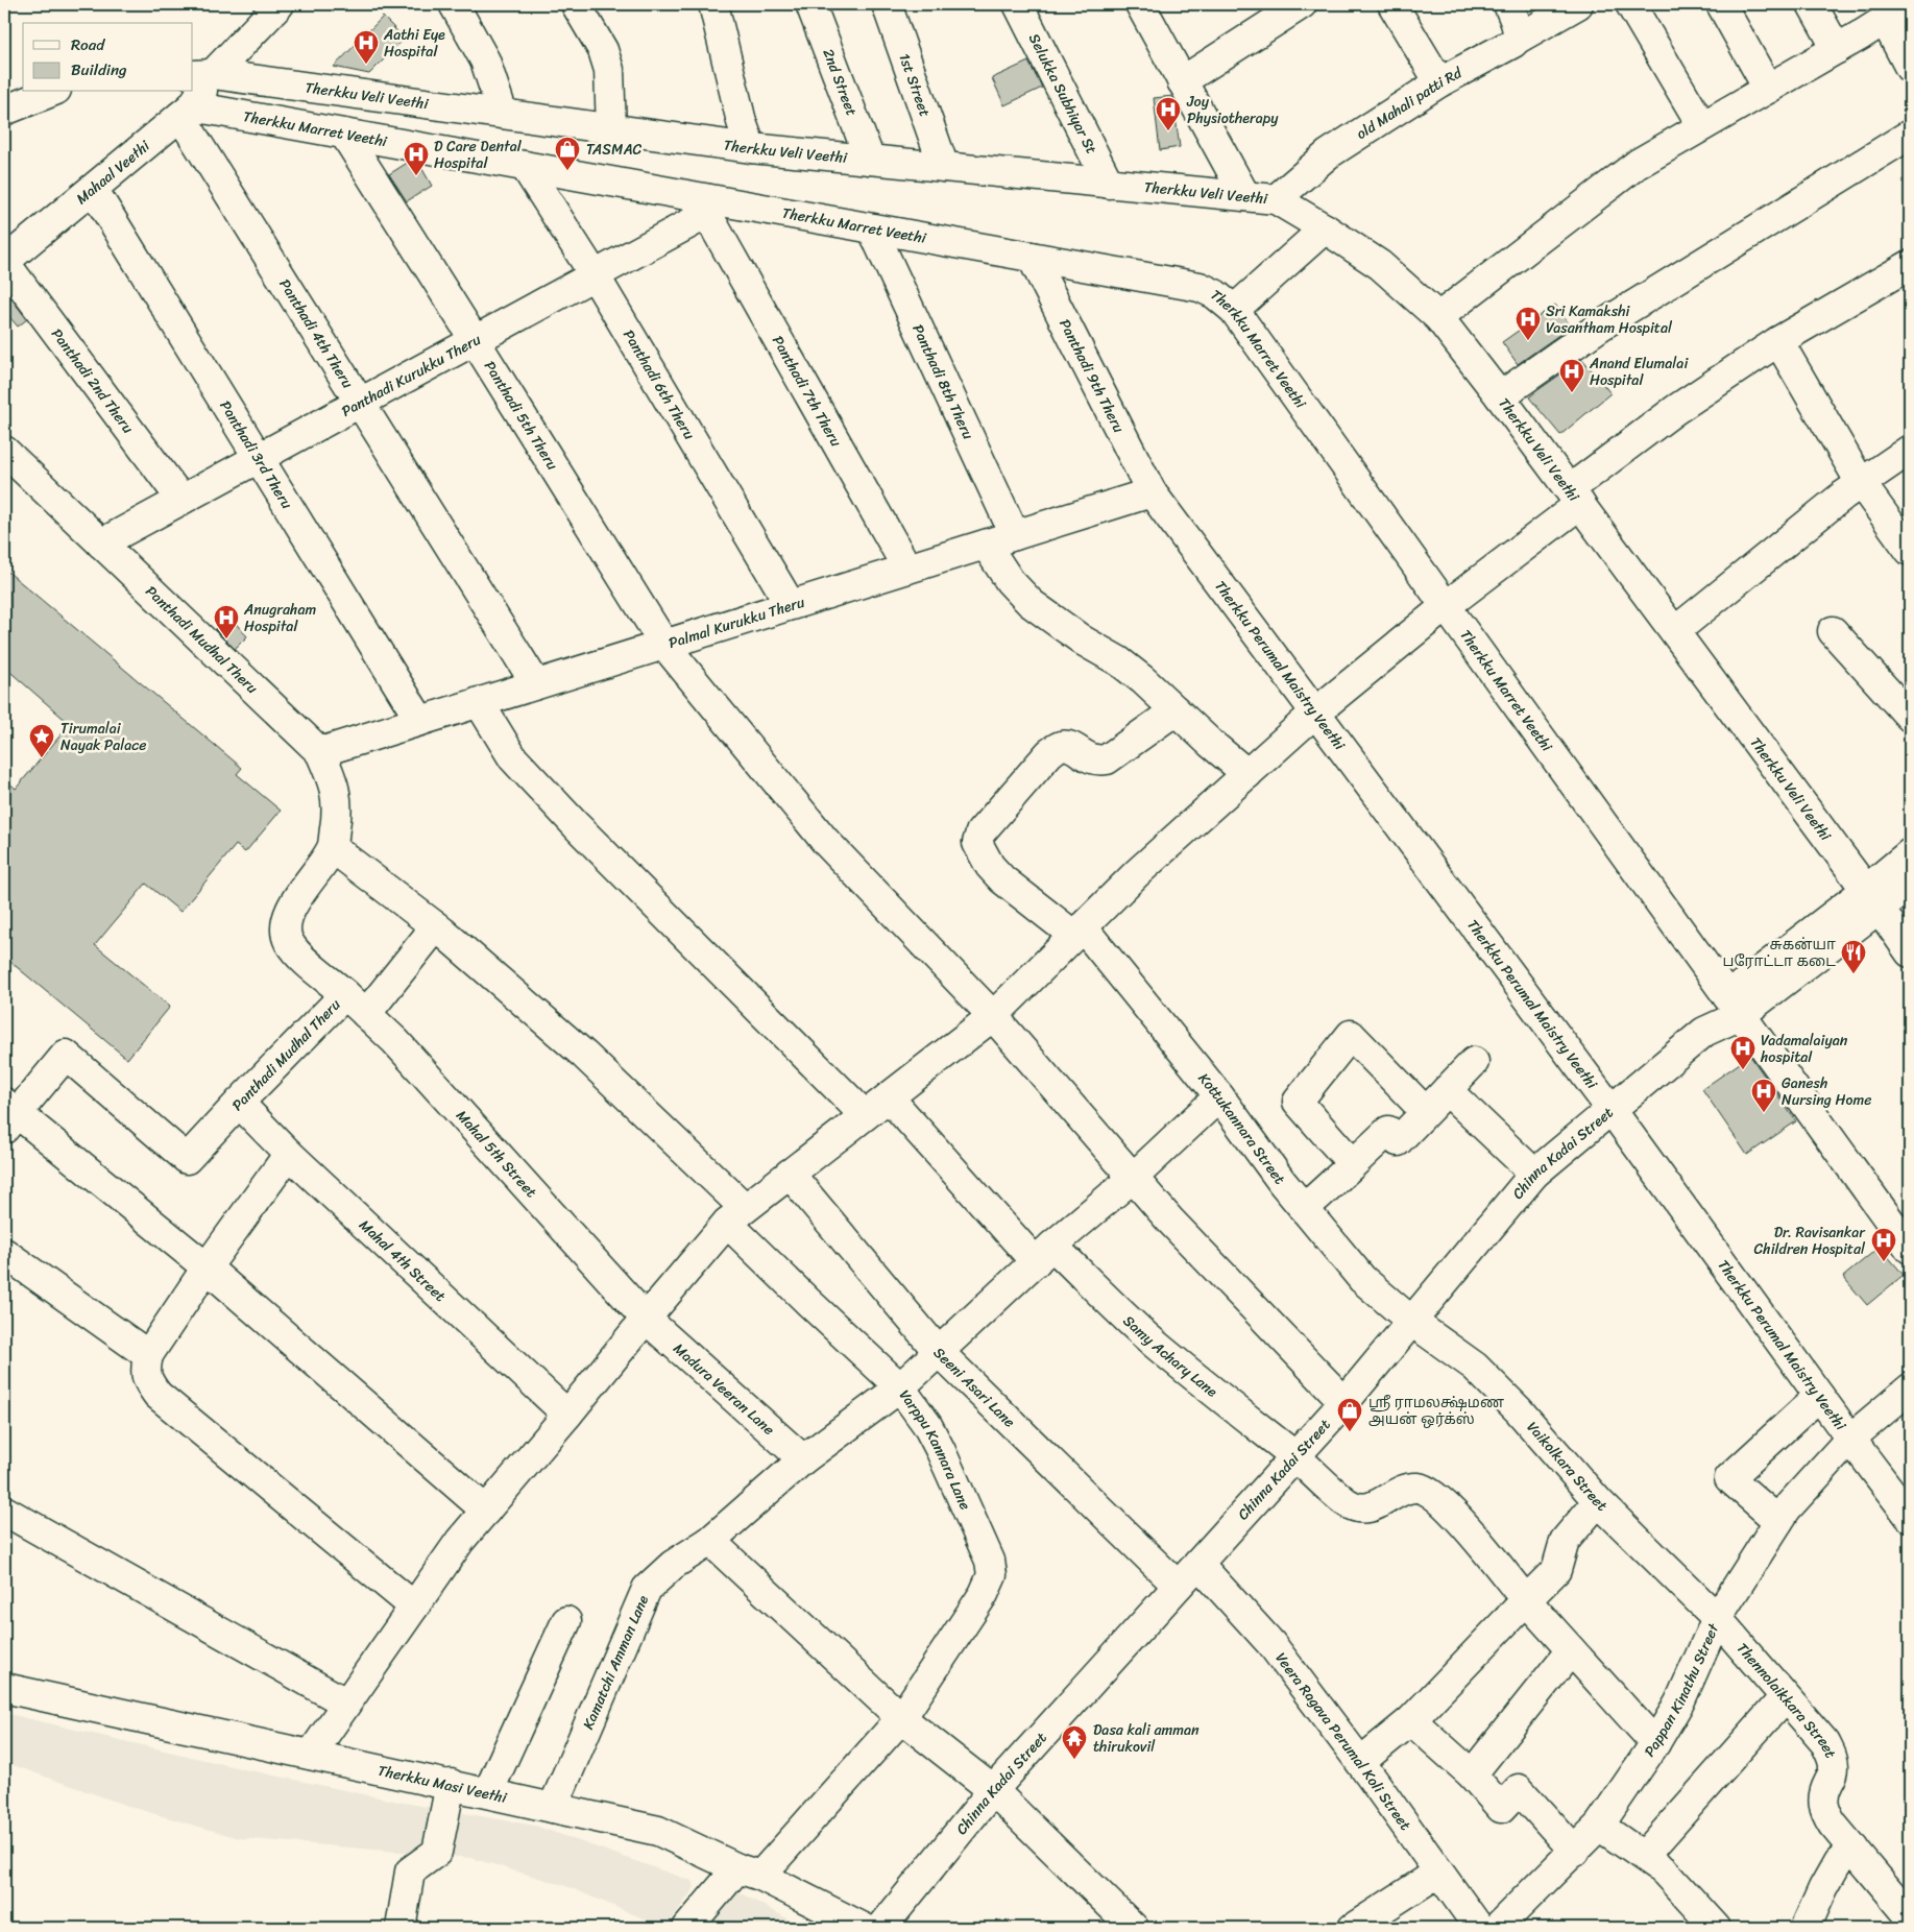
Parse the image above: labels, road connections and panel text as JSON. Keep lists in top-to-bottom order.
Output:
{
  "streets": {
    "street": [
      "2nd Street",
      "1st Street",
      "Selukka Subhiyar St",
      "Therkku Veli Veethi",
      "old Mahali patti Rd",
      "Therkku Marret Veethi",
      "Mahaal Veethi",
      "Panthadi 4th Theru",
      "Panthadi 9th Theru",
      "Panthadi Kurukku Theru",
      "Panthadi 2nd Theru",
      "Panthadi 8th Theru",
      "Panthadi 6th Theru",
      "Panthadi 7th Theru",
      "Panthadi 5th Theru",
      "Panthadi 3rd Theru",
      "Palmal Kurukku Theru",
      "Panthadi Mudhal Theru",
      "Therkku Perumal Maistry Veethi",
      "Kottukannara Street",
      "Mahal 5th Street",
      "Chinna Kadai Street",
      "Mahal 4th Street",
      "Samy Achary Lane",
      "Seeni Asari Lane",
      "Madura Veeran Lane",
      "Varppu Kannara Lane",
      "Vaikolkara Street",
      "Kamatchi Amman Lane",
      "Pappan Kinathu Street",
      "Thennolaikkara Street",
      "Veera Ragava Perumal Koli Street",
      "Therkku Masi Veethi"
    ]
  },
  "crossings": [
    ["2nd Street", "Therkku Veli Veethi"],
    ["1st Street", "Therkku Veli Veethi"],
    ["Selukka Subhiyar St", "Therkku Veli Veethi"],
    ["Therkku Veli Veethi", "old Mahali patti Rd"],
    ["Therkku Veli Veethi", "Mahaal Veethi"],
    ["Therkku Veli Veethi", "Chinna Kadai Street"],
    ["Therkku Marret Veethi", "Mahaal Veethi"],
    ["Therkku Marret Veethi", "Panthadi 4th Theru"],
    ["Therkku Marret Veethi", "Panthadi 9th Theru"],
    ["Therkku Marret Veethi", "Panthadi Kurukku Theru"],
    ["Therkku Marret Veethi", "Panthadi 8th Theru"],
    ["Therkku Marret Veethi", "Panthadi 6th Theru"],
    ["Therkku Marret Veethi", "Panthadi 7th Theru"],
    ["Therkku Marret Veethi", "Panthadi 5th Theru"],
    ["Therkku Marret Veethi", "Chinna Kadai Street"],
    ["Mahaal Veethi", "Panthadi 4th Theru"],
    ["Mahaal Veethi", "Panthadi 2nd Theru"],
    ["Mahaal Veethi", "Panthadi 3rd Theru"],
    ["Panthadi 4th Theru", "Panthadi Kurukku Theru"],
    ["Panthadi 4th Theru", "Palmal Kurukku Theru"],
    ["Panthadi 9th Theru", "Palmal Kurukku Theru"],
    ["Panthadi 9th Theru", "Therkku Perumal Maistry Veethi"],
    ["Panthadi Kurukku Theru", "Panthadi 2nd Theru"],
    ["Panthadi Kurukku Theru", "Panthadi 6th Theru"],
    ["Panthadi Kurukku Theru", "Panthadi 7th Theru"],
    ["Panthadi Kurukku Theru", "Panthadi 5th Theru"],
    ["Panthadi Kurukku Theru", "Panthadi 3rd Theru"],
    ["Panthadi Kurukku Theru", "Panthadi Mudhal Theru"],
    ["Panthadi 8th Theru", "Palmal Kurukku Theru"],
    ["Panthadi 6th Theru", "Palmal Kurukku Theru"],
    ["Panthadi 7th Theru", "Palmal Kurukku Theru"],
    ["Panthadi 5th Theru", "Palmal Kurukku Theru"],
    ["Panthadi 5th Theru", "Chinna Kadai Street"],
    ["Panthadi 5th Theru", "Kamatchi Amman Lane"],
    ["Panthadi 3rd Theru", "Palmal Kurukku Theru"],
    ["Palmal Kurukku Theru", "Panthadi Mudhal Theru"],
    ["Palmal Kurukku Theru", "Therkku Perumal Maistry Veethi"],
    ["Panthadi Mudhal Theru", "Mahal 5th Street"],
    ["Panthadi Mudhal Theru", "Mahal 4th Street"],
    ["Panthadi Mudhal Theru", "Varppu Kannara Lane"],
    ["Therkku Perumal Maistry Veethi", "Chinna Kadai Street"],
    ["Therkku Perumal Maistry Veethi", "Pappan Kinathu Street"],
    ["Kottukannara Street", "Chinna Kadai Street"],
    ["Kottukannara Street", "Vaikolkara Street"],
    ["Kottukannara Street", "Kamatchi Amman Lane"],
    ["Mahal 5th Street", "Madura Veeran Lane"],
    ["Chinna Kadai Street", "Samy Achary Lane"],
    ["Chinna Kadai Street", "Seeni Asari Lane"],
    ["Chinna Kadai Street", "Vaikolkara Street"],
    ["Chinna Kadai Street", "Veera Ragava Perumal Koli Street"],
    ["Samy Achary Lane", "Kamatchi Amman Lane"],
    ["Seeni Asari Lane", "Kamatchi Amman Lane"],
    ["Madura Veeran Lane", "Kamatchi Amman Lane"],
    ["Varppu Kannara Lane", "Kamatchi Amman Lane"],
    ["Vaikolkara Street", "Pappan Kinathu Street"],
    ["Vaikolkara Street", "Thennolaikkara Street"],
    ["Kamatchi Amman Lane", "Therkku Masi Veethi"],
    ["Pappan Kinathu Street", "Thennolaikkara Street"]
  ],
  "places": {
    "hospital": [
      "Aathi Eye Hospital",
      "Joy Physiotherapy",
      "D Care Dental Hospital",
      "Sri Kamakshi Vasantham Hospital",
      "Anand Elumalai Hospital",
      "Anugraham Hospital",
      "Vadamalaiyan hospital",
      "Ganesh Nursing Home",
      "Dr. Ravisankar Children Hospital"
    ],
    "shop": ["TASMAC", "ஶ்ரீ ராமலக்ஷ்மண அயன் ஒர்க்ஸ்"],
    "place": ["Tirumalai Nayak Palace"],
    "restaurant": ["சுகன்யா பரோட்டா கடை"],
    "temple": ["Dasa kali amman thirukovil"]
  },
  "legend": ["Road", "Building"]
}
